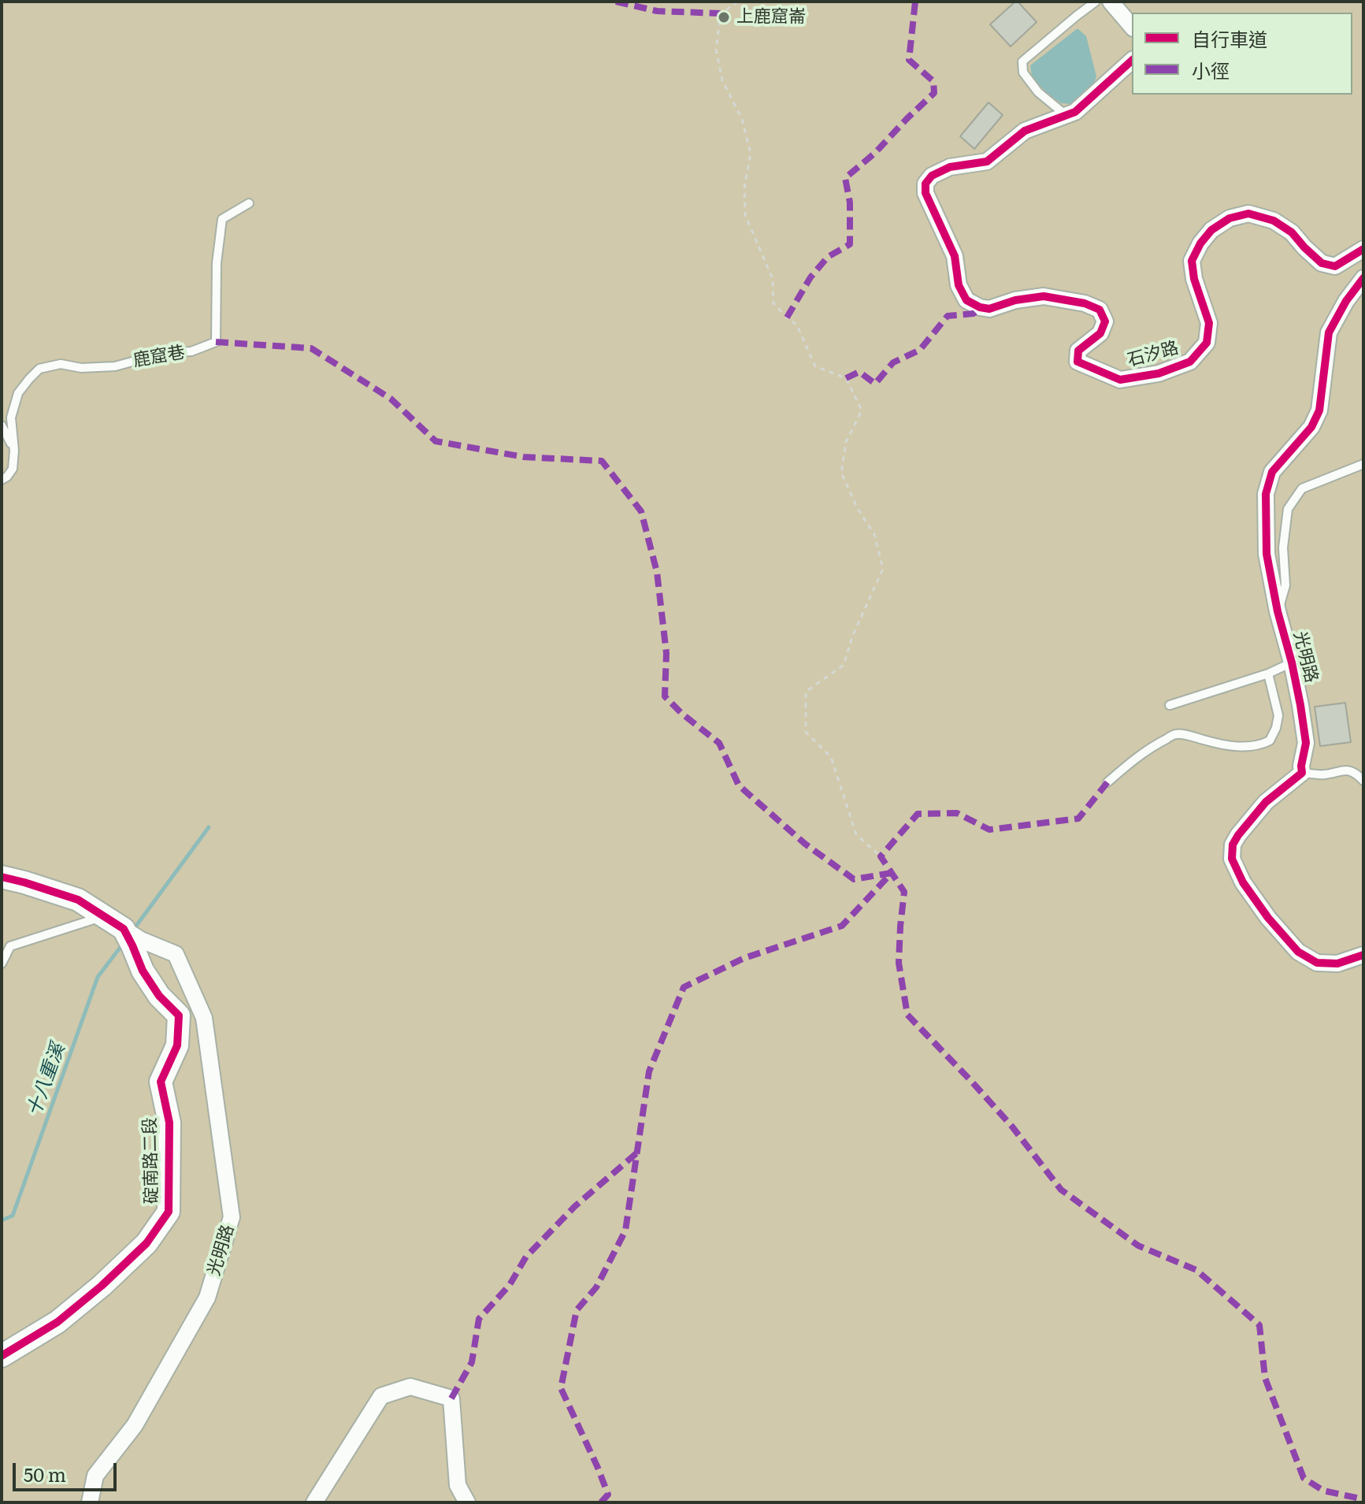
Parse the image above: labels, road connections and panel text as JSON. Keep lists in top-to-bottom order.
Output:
{
  "streets": {
    "street": ["石汐路", "光明路", "碇南路二段"],
    "lane": ["鹿窟巷"]
  },
  "crossings": [
    ["光明路", "碇南路二段"]
  ],
  "water": ["十八重溪"],
  "places": ["上鹿窟崙"],
  "legend": ["自行車道", "小徑"],
  "scale_bar": "50 m"
}
